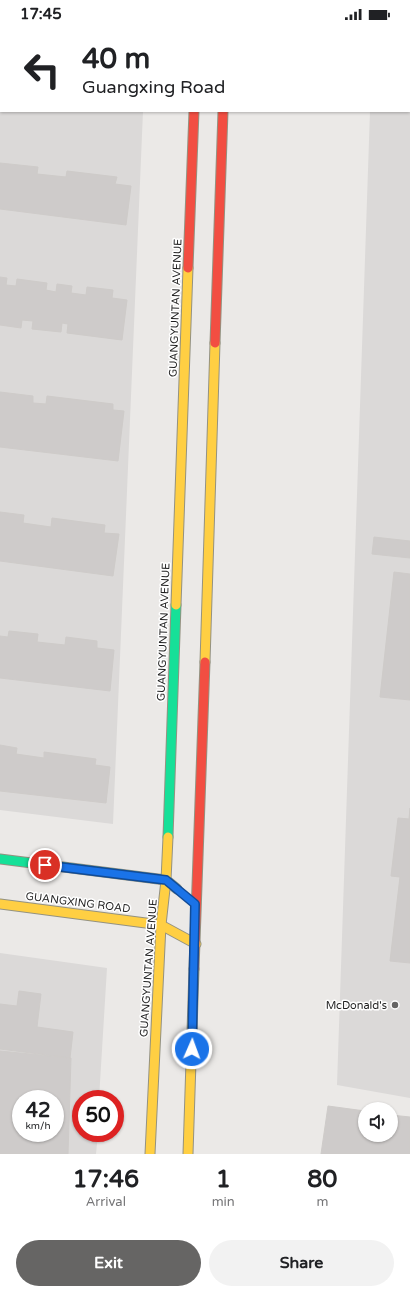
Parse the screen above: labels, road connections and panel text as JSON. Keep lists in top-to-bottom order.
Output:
{
  "streets": {
    "main road": ["GUANGYUNTAN AVENUE", "GUANGXING ROAD"]
  },
  "crossings": [
    ["GUANGYUNTAN AVENUE", "GUANGXING ROAD"]
  ],
  "places": ["McDonald's"],
  "page": {
    "status": "17:45",
    "turn": ["40 m", "Guangxing Road"],
    "speed": "42 km/h",
    "limit": "50",
    "eta": [
      "17:46",
      "Arrival",
      "1",
      "min",
      "80",
      "m"
    ],
    "buttons": ["Exit", "Share"]
  }
}
